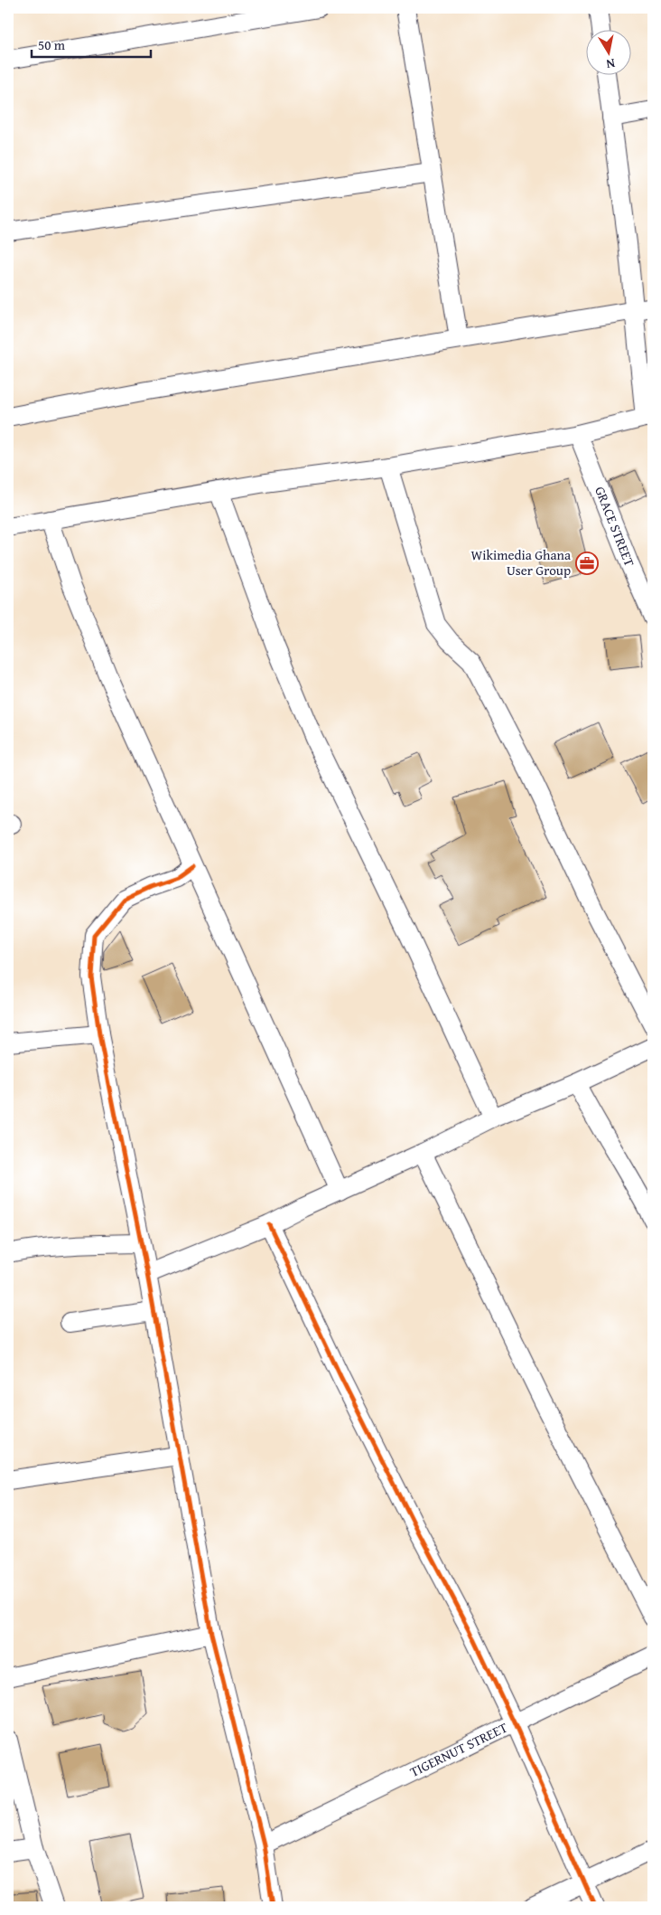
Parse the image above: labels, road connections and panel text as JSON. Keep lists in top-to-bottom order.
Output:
{
  "streets": {
    "street": ["GRACE STREET", "TIGERNUT STREET"]
  },
  "places": {
    "office": ["Wikimedia Ghana User Group"]
  },
  "scale_bar": "50 m",
  "north": "bottom"
}
